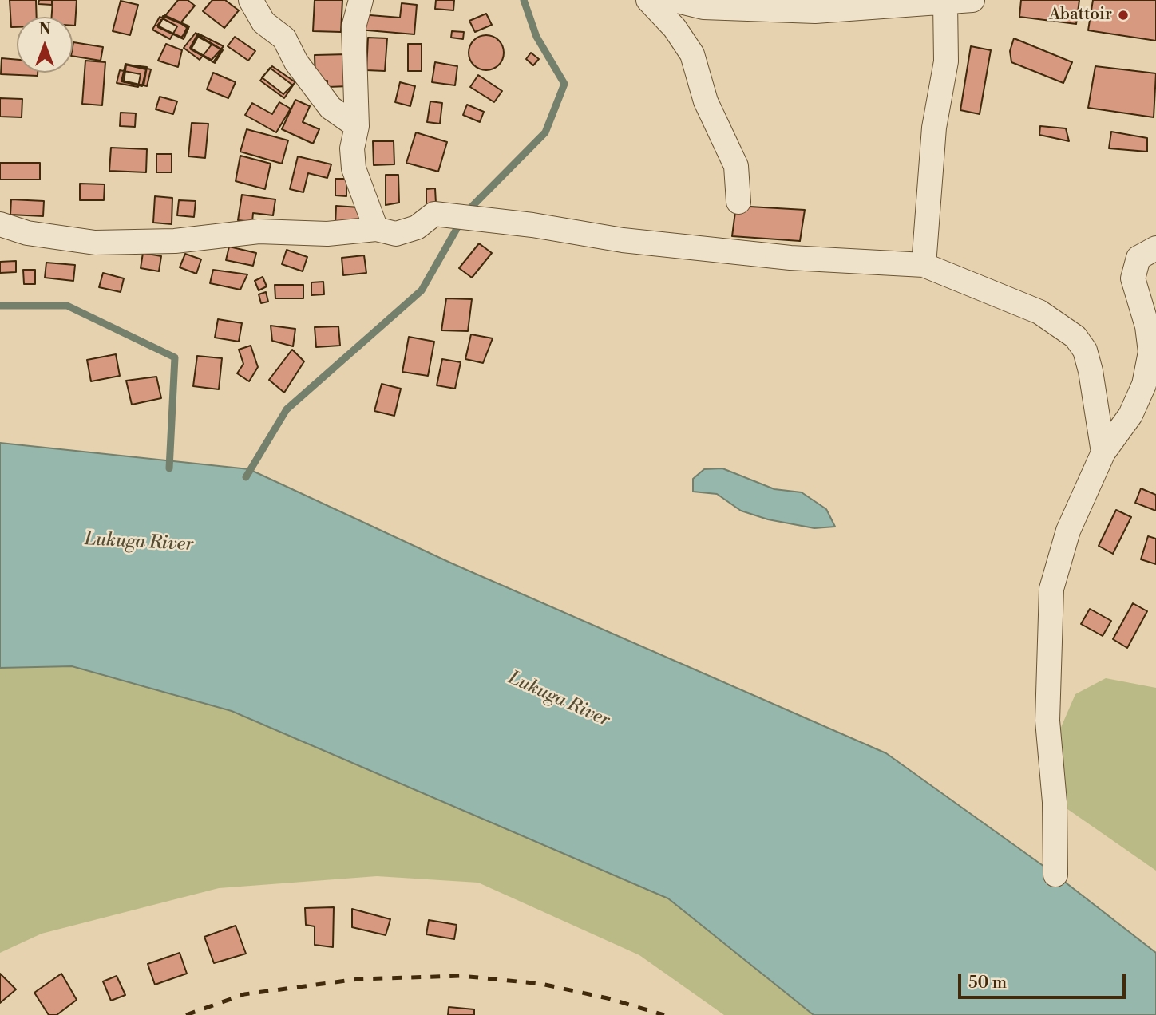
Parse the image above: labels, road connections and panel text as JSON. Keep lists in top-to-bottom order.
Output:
{
  "water": ["Lukuga River"],
  "places": ["Abattoir"],
  "scale_bar": "50 m",
  "north": "top"
}
